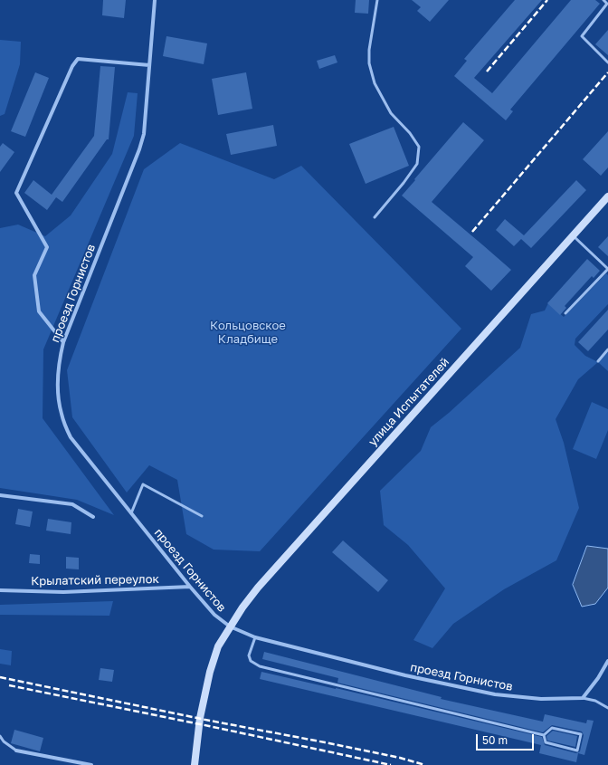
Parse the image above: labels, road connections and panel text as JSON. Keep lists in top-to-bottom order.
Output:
{
  "streets": {
    "main road": ["улица Испытателей"],
    "street": ["проезд Горнистов", "Крылатский переулок"]
  },
  "crossings": [
    ["проезд Горнистов", "улица Испытателей"],
    ["проезд Горнистов", "Крылатский переулок"]
  ],
  "parks": ["Кольцовское Кладбище"],
  "scale_bar": "50 m"
}
